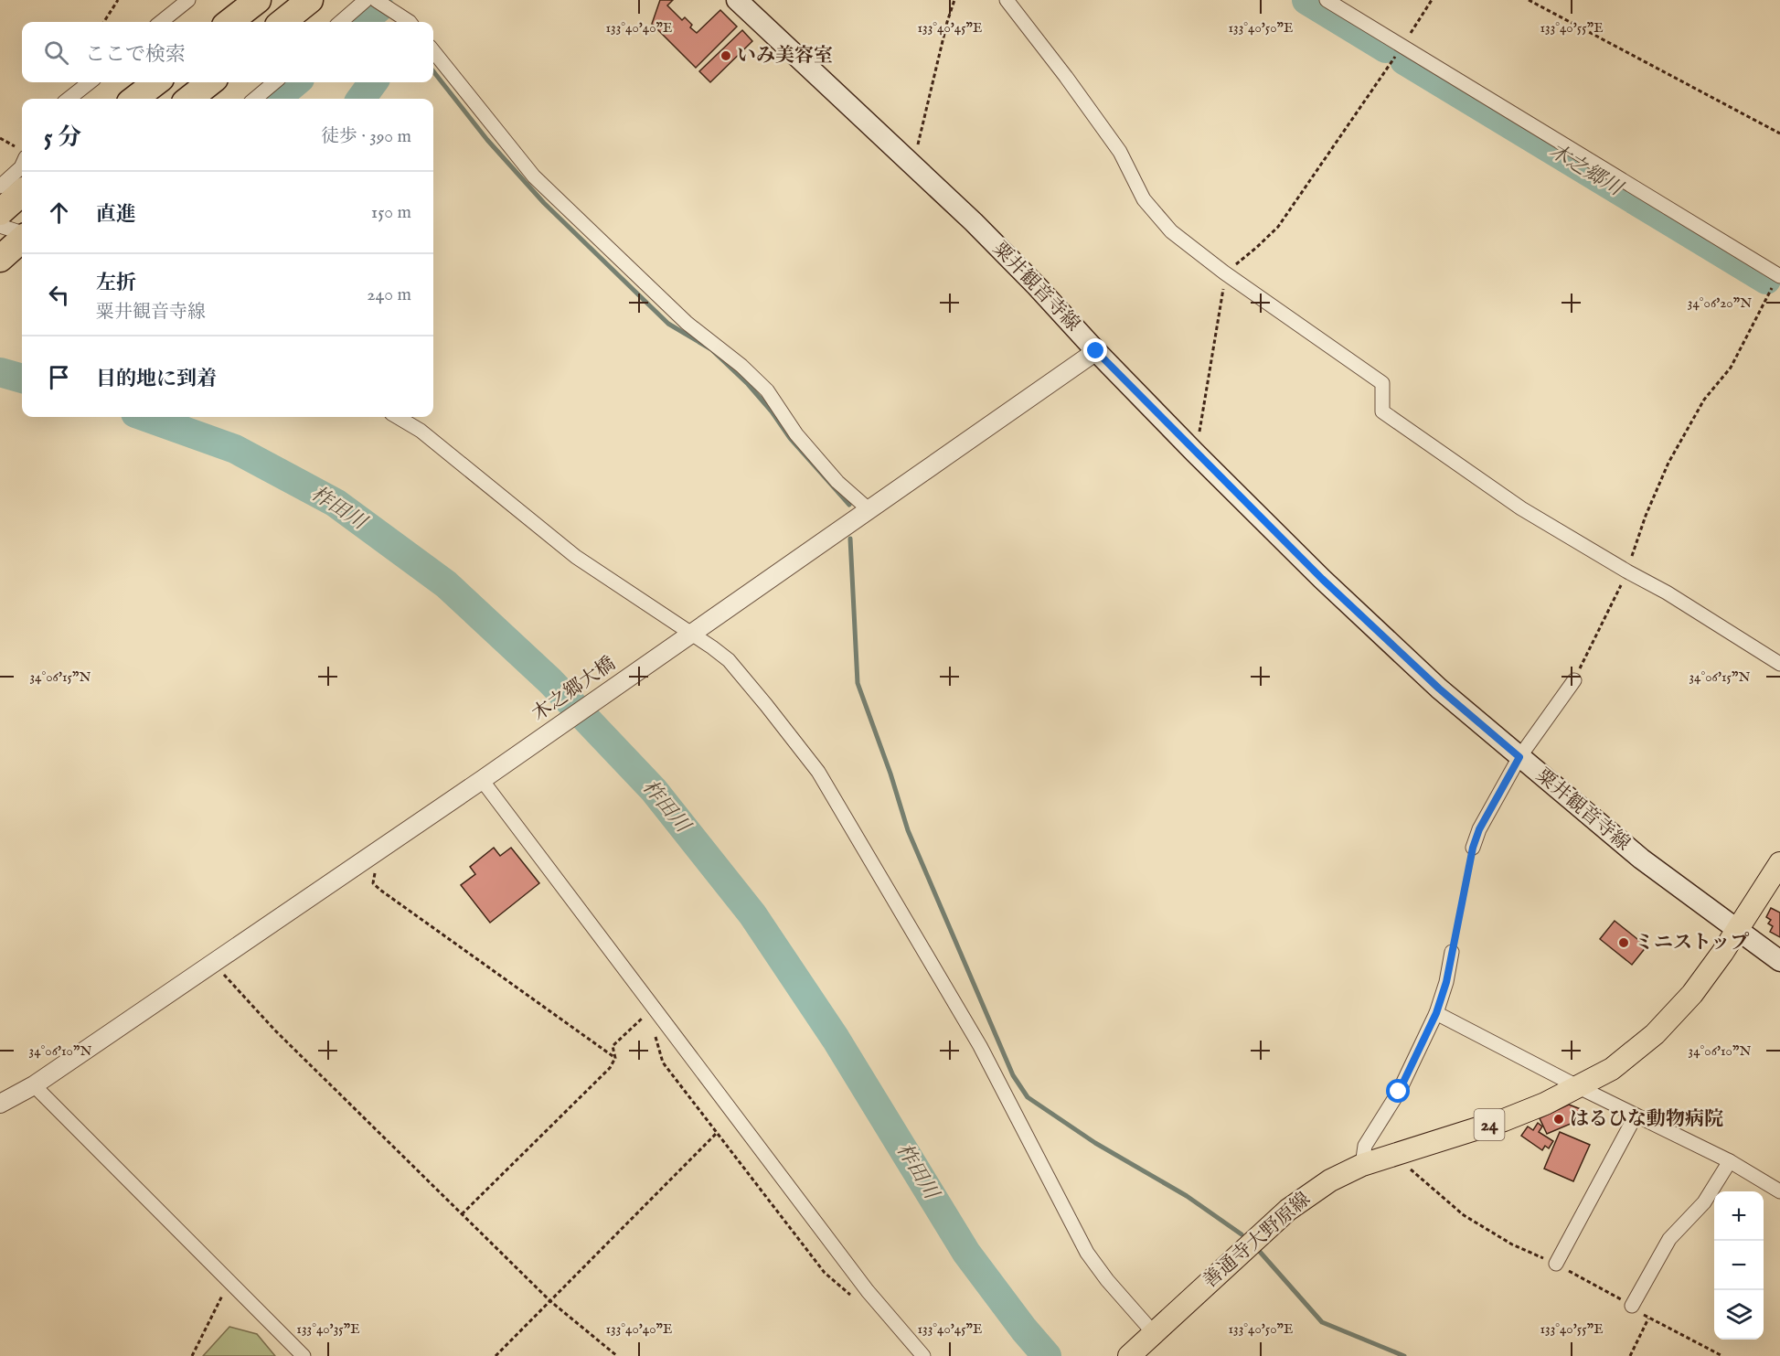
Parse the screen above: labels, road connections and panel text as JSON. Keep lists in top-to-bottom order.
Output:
{
  "streets": {
    "main road": ["粟井観音寺線", "24", "善通寺大野原線"],
    "street": ["木之郷大橋"]
  },
  "crossings": [
    ["粟井観音寺線", "木之郷大橋"],
    ["粟井観音寺線", "善通寺大野原線"]
  ],
  "water": ["木之郷川", "柞田川"],
  "places": ["いみ美容室", "ミニストップ", "はるひな動物病院"],
  "page": {
    "search": "ここで検索",
    "heading": ["5 分", "徒歩 · 390 m"],
    "list": [
      ["直進", "150 m"],
      ["左折", "粟井観音寺線", "240 m"],
      "目的地に到着"
    ],
    "map_buttons": ["+", "−"]
  },
  "coordinates": [
    "133°40'40\"E",
    "133°40'45\"E",
    "133°40'50\"E",
    "133°40'55\"E",
    "34°06'20\"N",
    "34°06'15\"N",
    "34°06'10\"N",
    "133°40'35\"E"
  ]
}
